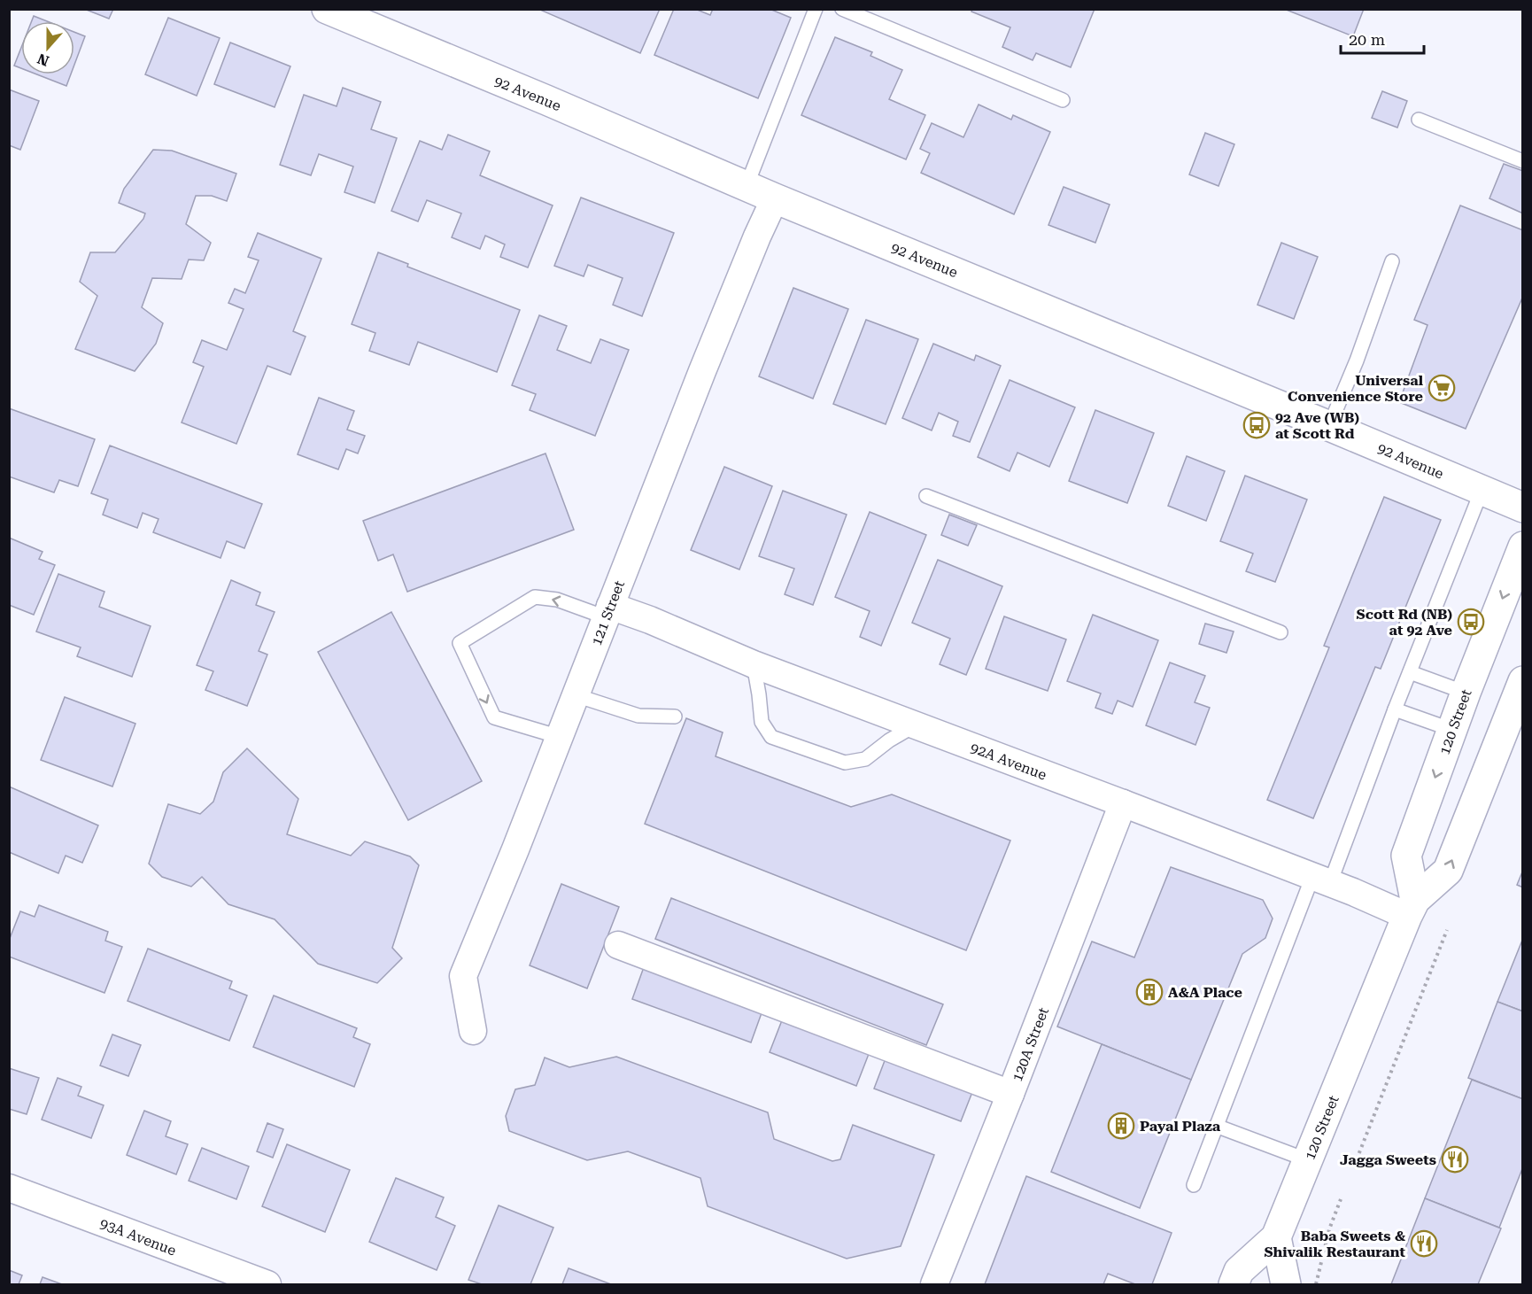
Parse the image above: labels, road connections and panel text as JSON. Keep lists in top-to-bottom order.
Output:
{
  "streets": {
    "street": [
      "92 Avenue",
      "121 Street",
      "120 Street",
      "92A Avenue",
      "120A Street",
      "93A Avenue"
    ]
  },
  "crossings": [
    ["92 Avenue", "121 Street"],
    ["121 Street", "92A Avenue"],
    ["120 Street", "92A Avenue"],
    ["92A Avenue", "120A Street"]
  ],
  "places": {
    "supermarket": ["Universal Convenience Store"],
    "bus stop": ["92 Ave (WB) at Scott Rd", "Scott Rd (NB) at 92 Ave"],
    "building": ["A&A Place", "Payal Plaza"],
    "restaurant": ["Jagga Sweets", "Baba Sweets & Shivalik Restaurant"]
  },
  "scale_bar": "20 m",
  "north": "bottom"
}
